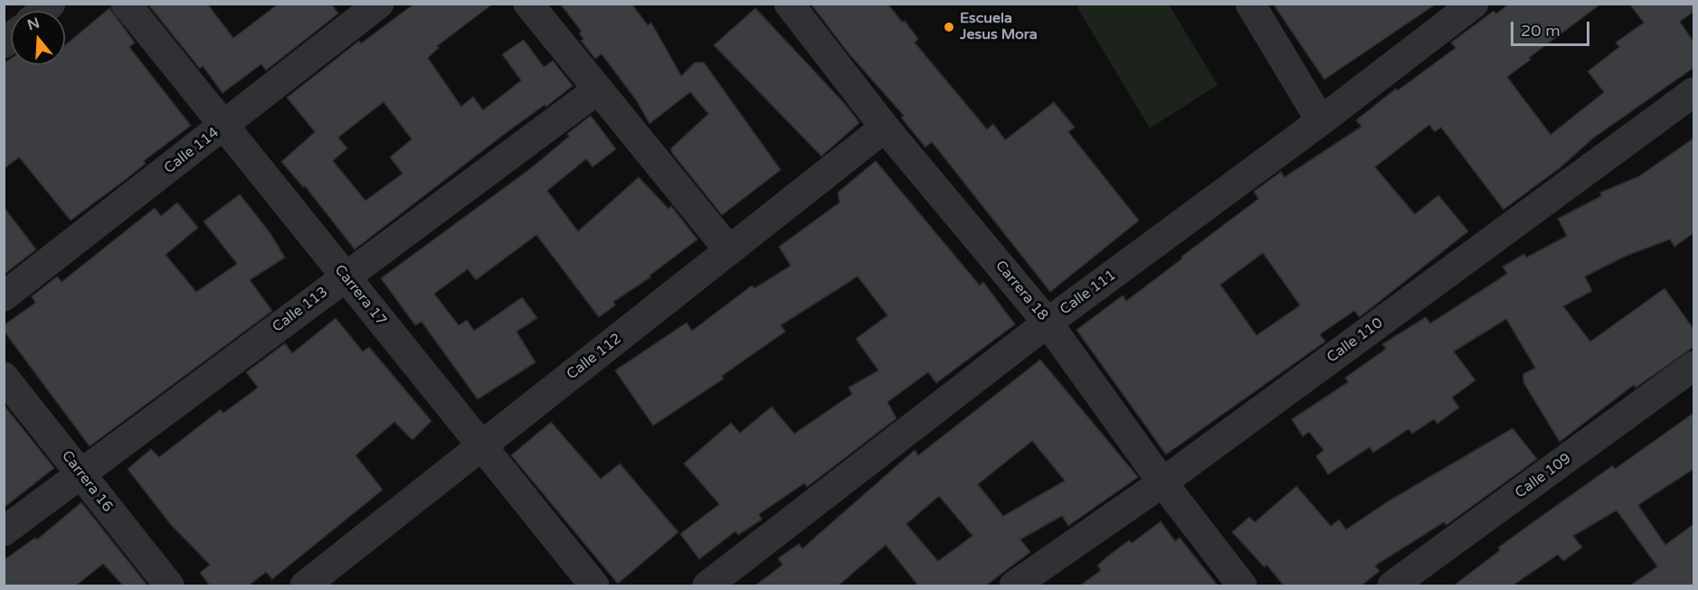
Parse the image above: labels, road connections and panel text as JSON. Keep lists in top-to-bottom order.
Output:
{
  "streets": {
    "street": [
      "Calle 114",
      "Carrera 18",
      "Calle 111",
      "Carrera 17",
      "Calle 113",
      "Calle 110",
      "Calle 112",
      "Calle 109",
      "Carrera 16"
    ]
  },
  "crossings": [
    ["Calle 114", "Carrera 17"],
    ["Carrera 18", "Calle 111"],
    ["Carrera 18", "Calle 110"],
    ["Carrera 18", "Calle 112"],
    ["Carrera 17", "Calle 113"],
    ["Carrera 17", "Calle 112"],
    ["Calle 113", "Carrera 16"]
  ],
  "places": ["Escuela Jesus Mora"],
  "scale_bar": "20 m",
  "north": "top"
}
